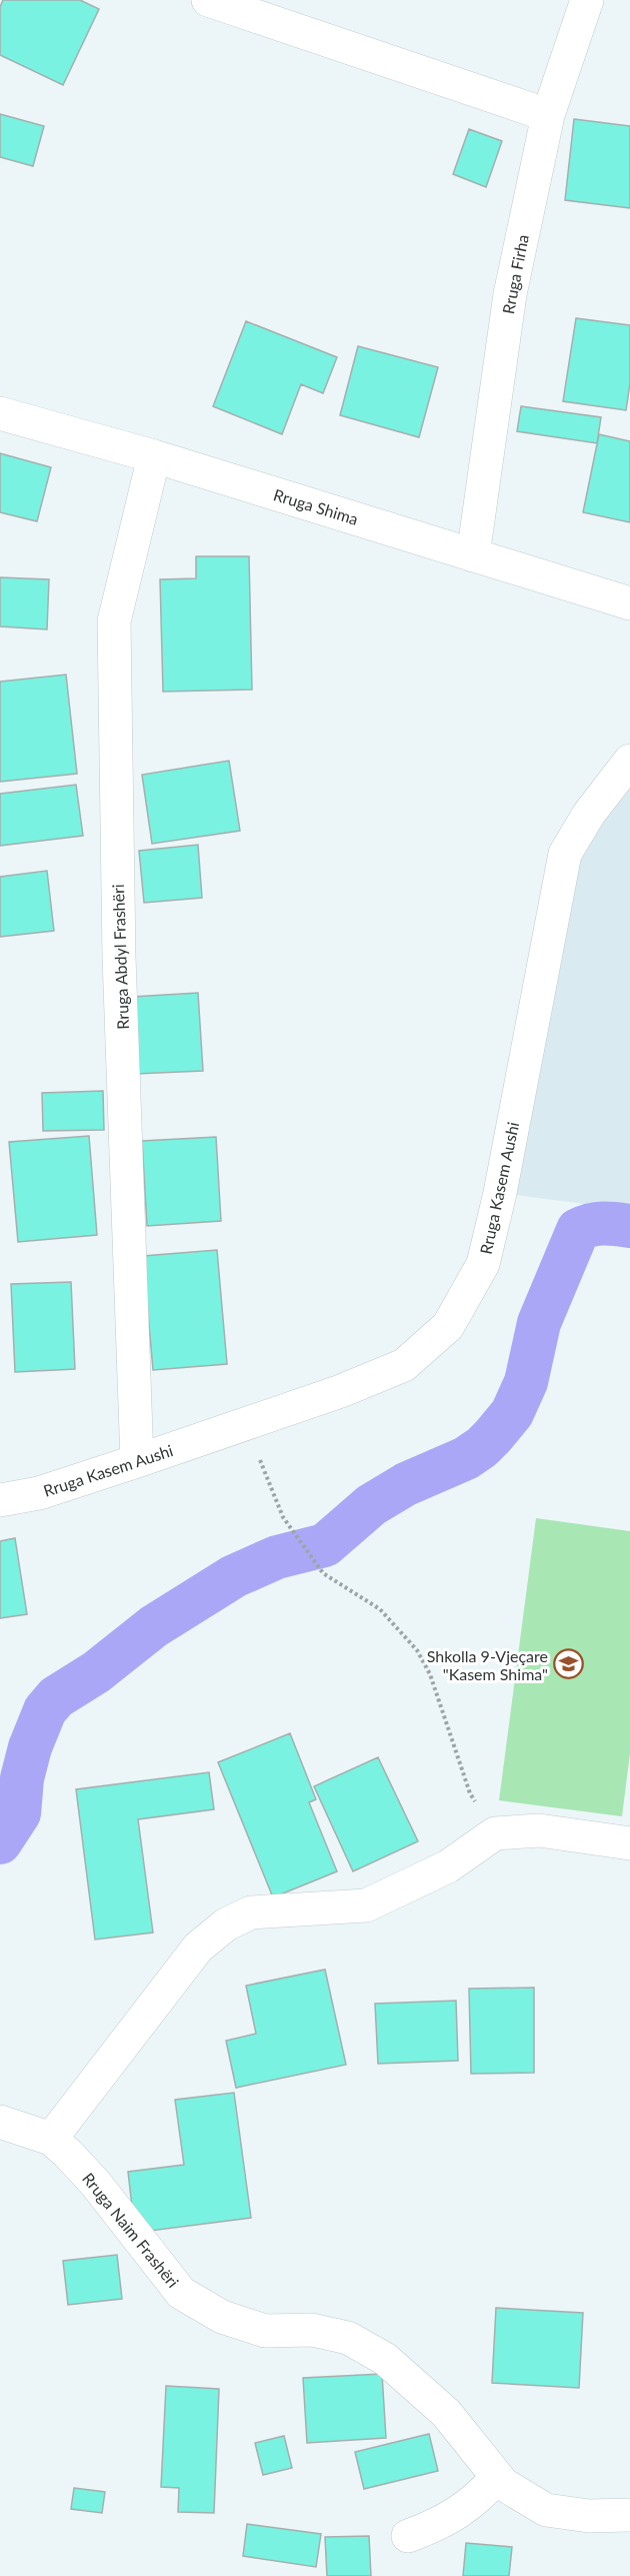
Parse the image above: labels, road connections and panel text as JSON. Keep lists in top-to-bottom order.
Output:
{
  "streets": {
    "street": [
      "Rruga Firha",
      "Rruga Shima",
      "Rruga Abdyl Frashëri",
      "Rruga Kasem Aushi",
      "Rruga Naim Frashëri"
    ]
  },
  "crossings": [
    ["Rruga Firha", "Rruga Shima"],
    ["Rruga Shima", "Rruga Abdyl Frashëri"],
    ["Rruga Abdyl Frashëri", "Rruga Kasem Aushi"]
  ],
  "places": {
    "school or university": ["Shkolla 9-Vjeçare \"Kasem Shima\""]
  }
}
